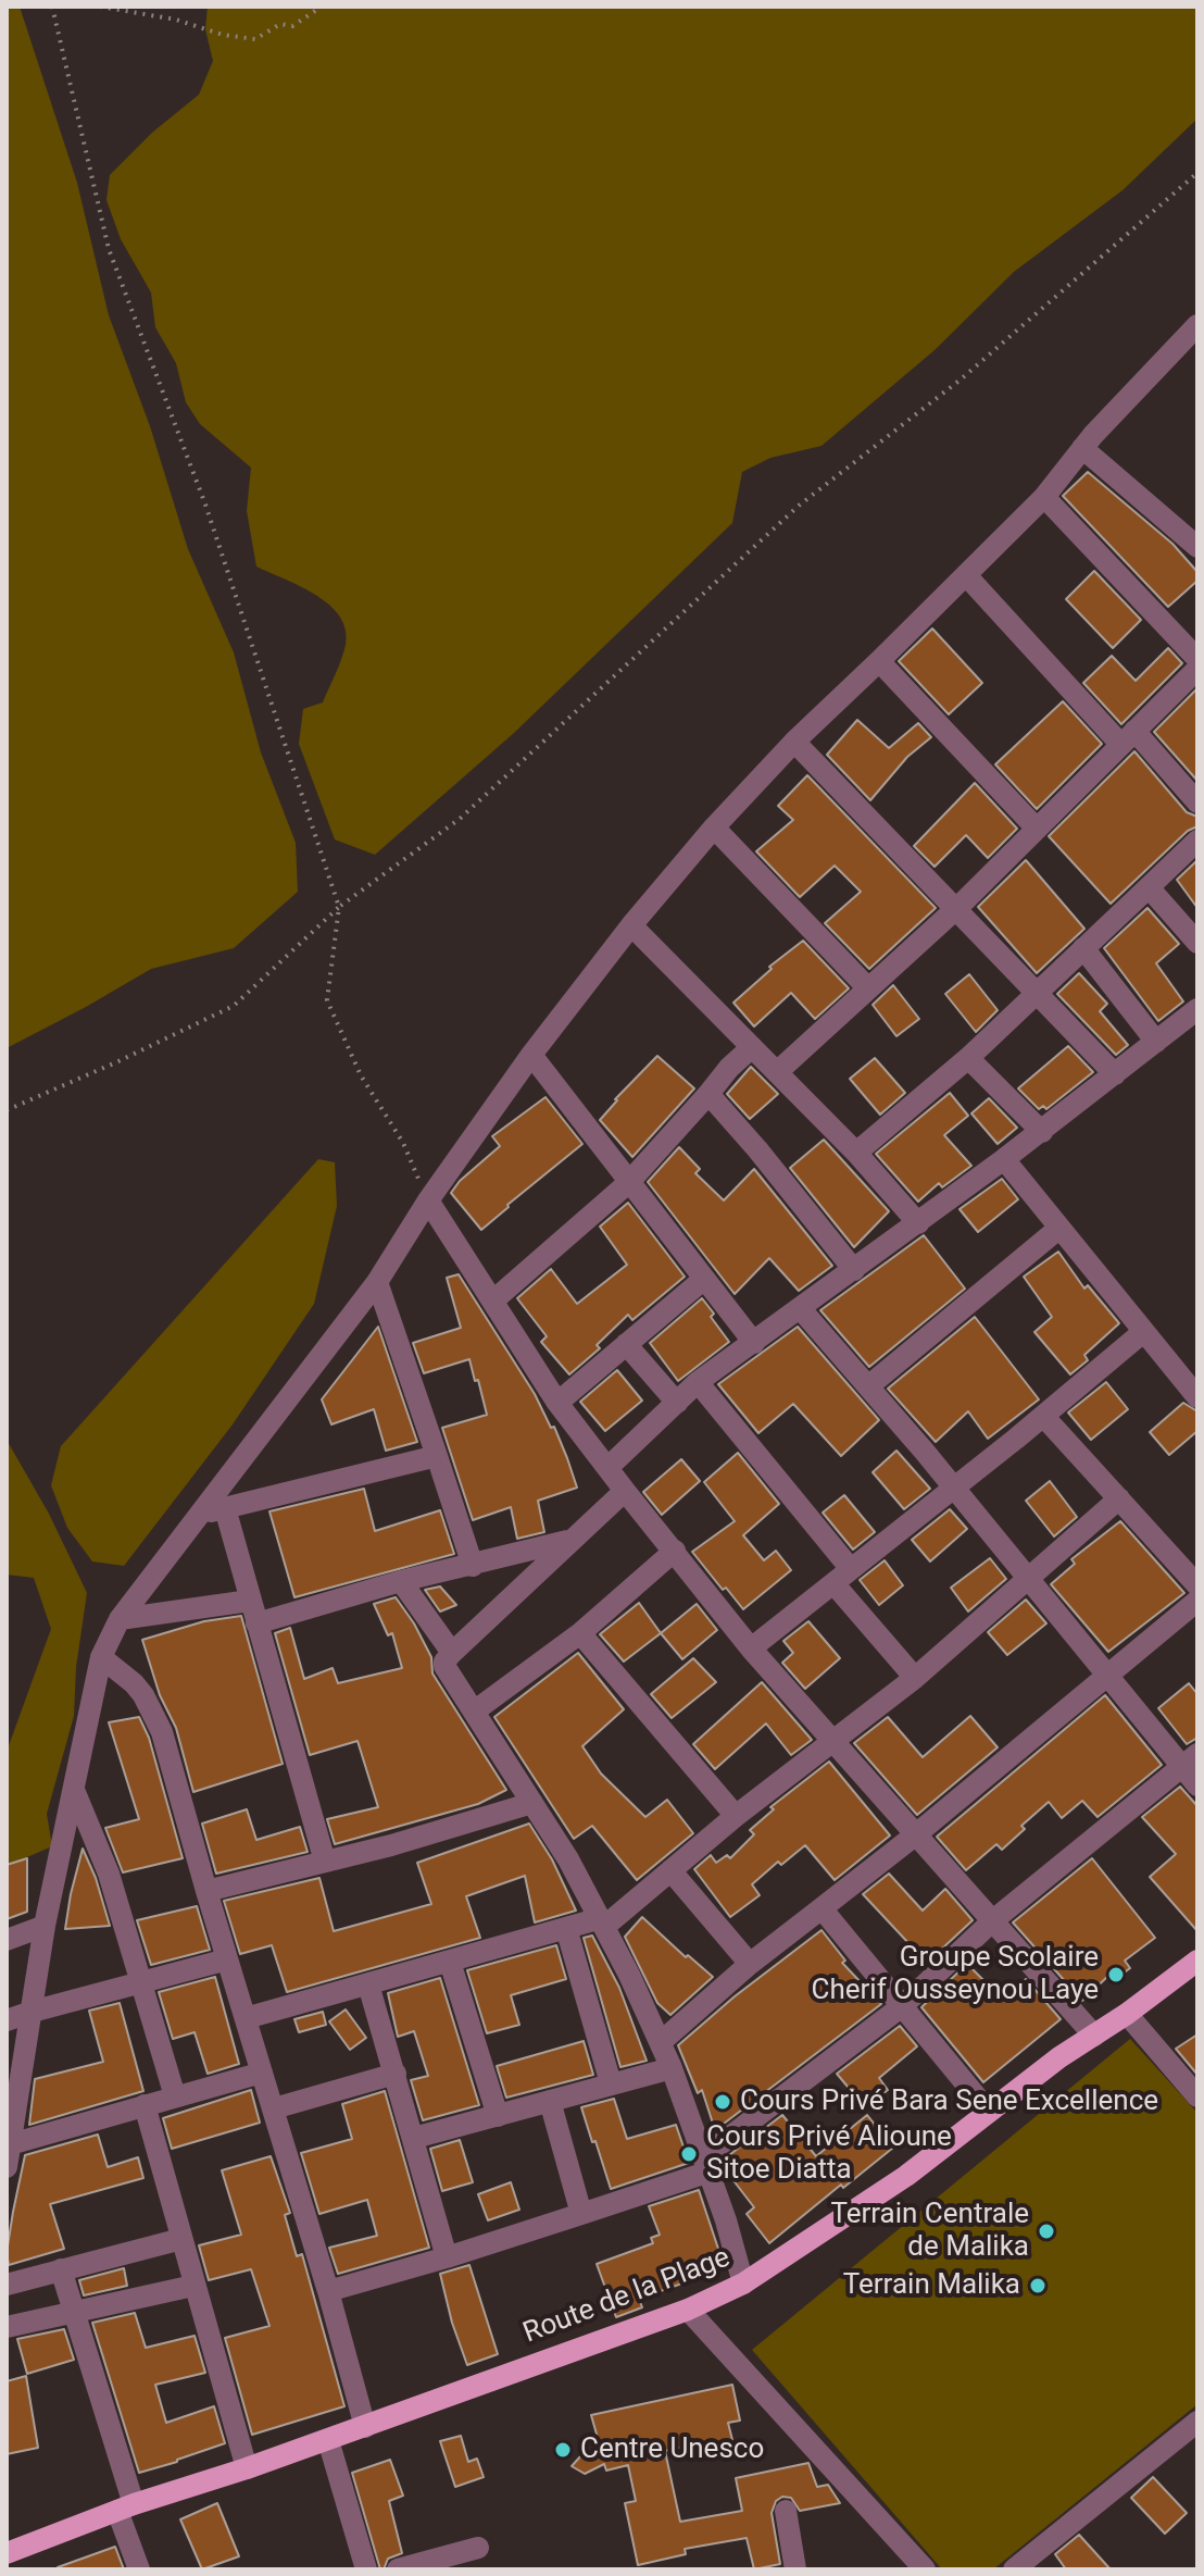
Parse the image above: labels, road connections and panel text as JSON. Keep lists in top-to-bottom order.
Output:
{
  "streets": {
    "main road": ["Route de la Plage"]
  },
  "places": [
    "Groupe Scolaire Cherif Ousseynou Laye",
    "Cours Privé Bara Sene Excellence",
    "Cours Privé Alioune Sitoe Diatta",
    "Terrain Centrale de Malika",
    "Terrain Malika",
    "Centre Unesco"
  ]
}
